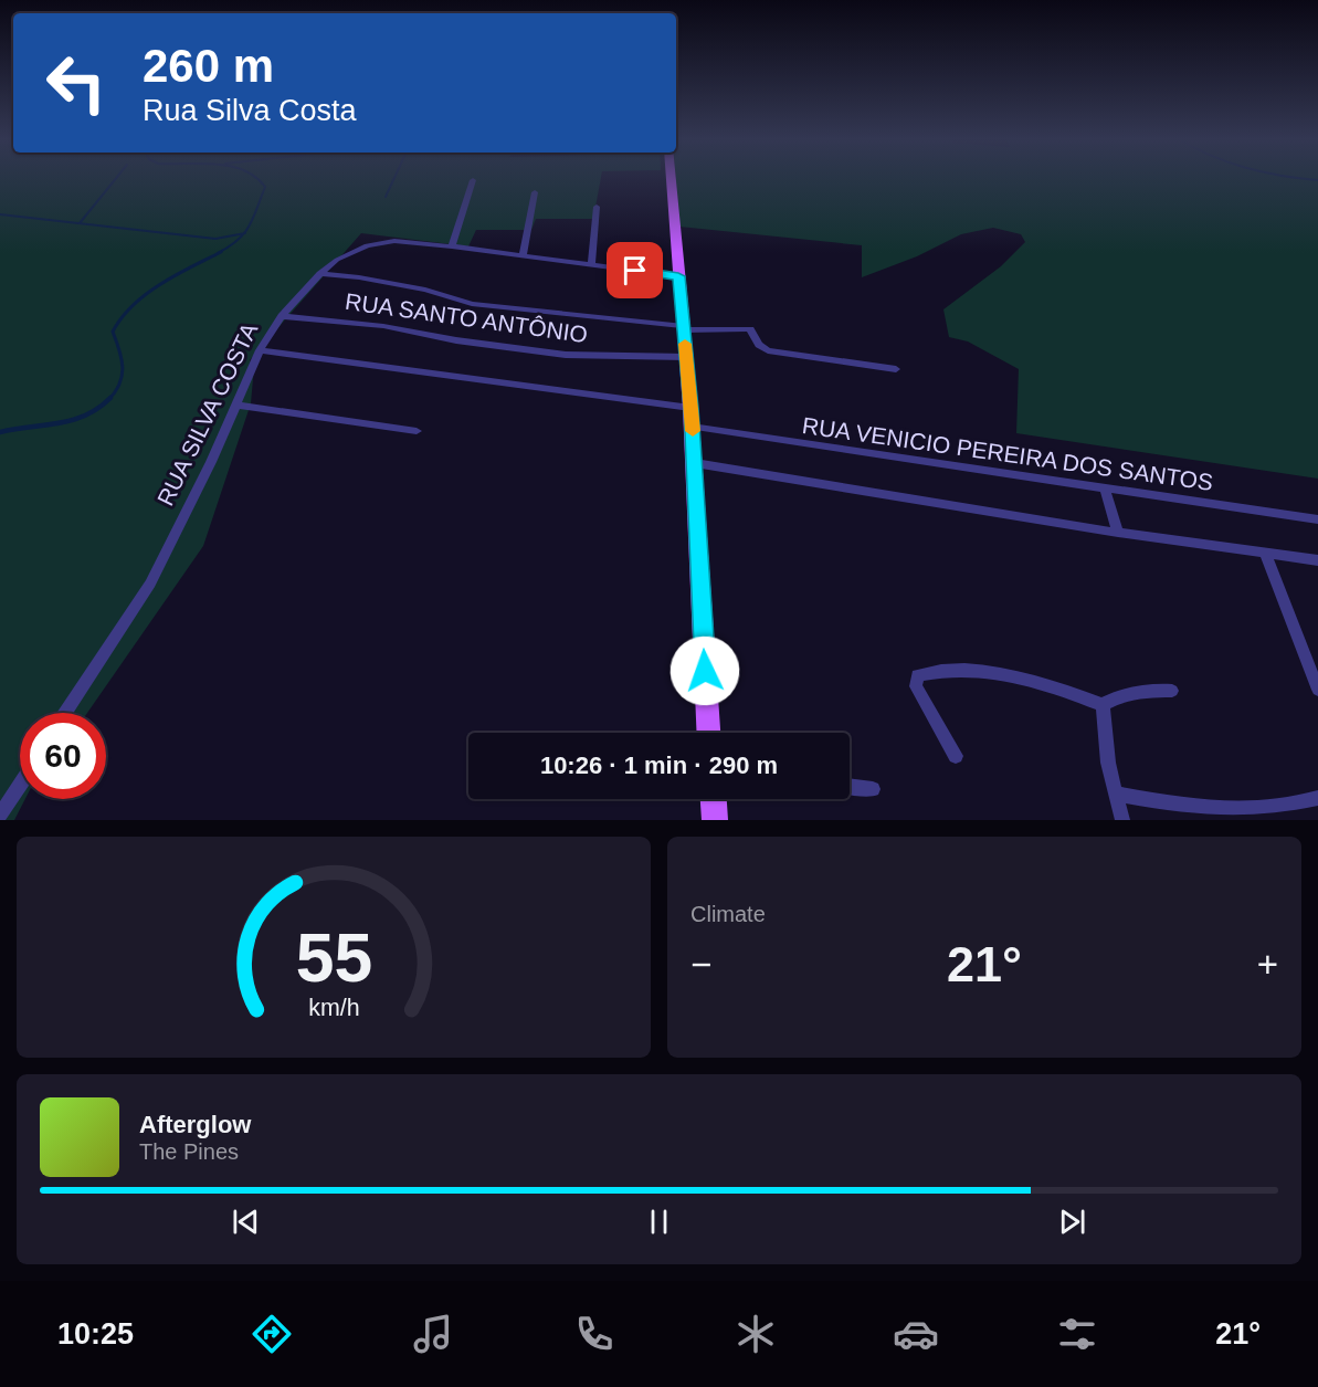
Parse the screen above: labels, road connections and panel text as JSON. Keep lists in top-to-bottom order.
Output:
{
  "streets": {
    "street": ["RUA SANTO ANTÔNIO", "RUA SILVA COSTA", "RUA VENICIO PEREIRA DOS SANTOS"]
  },
  "crossings": [
    ["RUA SANTO ANTÔNIO", "RUA SILVA COSTA"]
  ],
  "page": {
    "turn": ["260 m", "Rua Silva Costa"],
    "limit": "60",
    "trip": "10:26 · 1 min · 290 m",
    "tile": "Climate",
    "heat": ["−", "21°", "+"],
    "song": ["Afterglow", "The Pines"],
    "tabs": ["10:25", "21°"],
    "gauge": ["55", "km/h"]
  }
}
